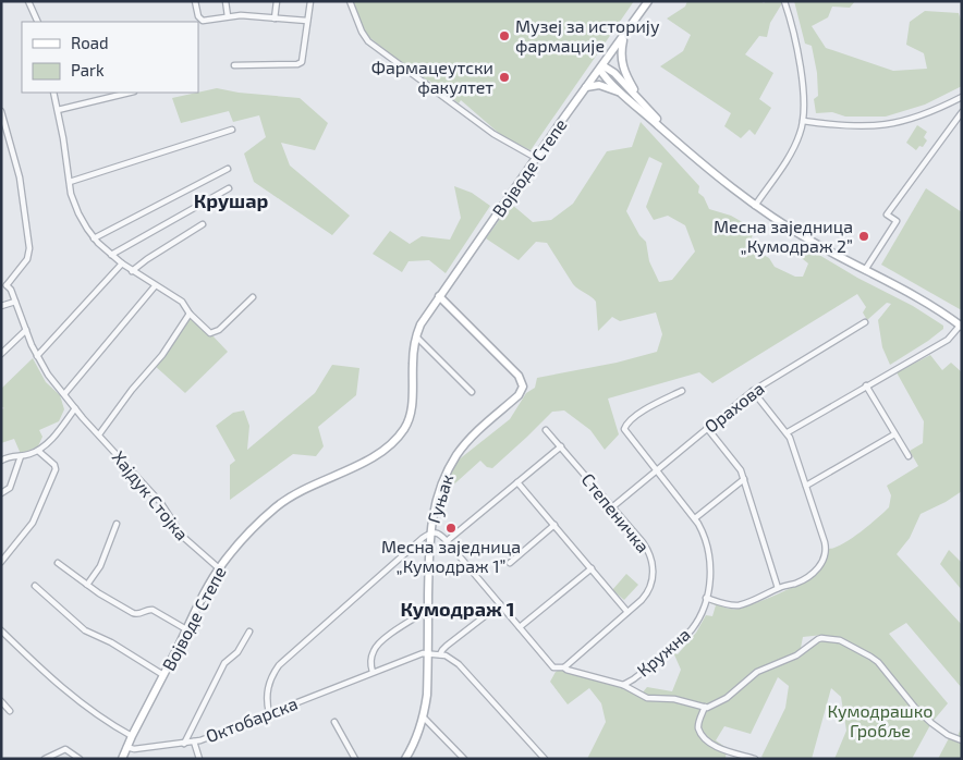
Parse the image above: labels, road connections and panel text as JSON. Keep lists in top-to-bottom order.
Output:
{
  "streets": {
    "street": [
      "Војводе Степе",
      "Орахова",
      "Хајдук Стојка",
      "Гуњак",
      "Степеничка",
      "Кружна",
      "Октобарска"
    ]
  },
  "crossings": [
    ["Војводе Степе", "Хајдук Стојка"],
    ["Војводе Степе", "Гуњак"],
    ["Војводе Степе", "Октобарска"],
    ["Орахова", "Степеничка"],
    ["Орахова", "Кружна"],
    ["Гуњак", "Октобарска"]
  ],
  "districts": ["Крушар", "Кумодраж 1"],
  "parks": ["Кумодрашко Гробље"],
  "places": [
    "Музеј за историју фармације",
    "Фармацеутски факултет",
    "Месна заједница „Кумодраж 2”",
    "Месна заједница „Кумодраж 1”"
  ],
  "legend": ["Road", "Park"]
}
